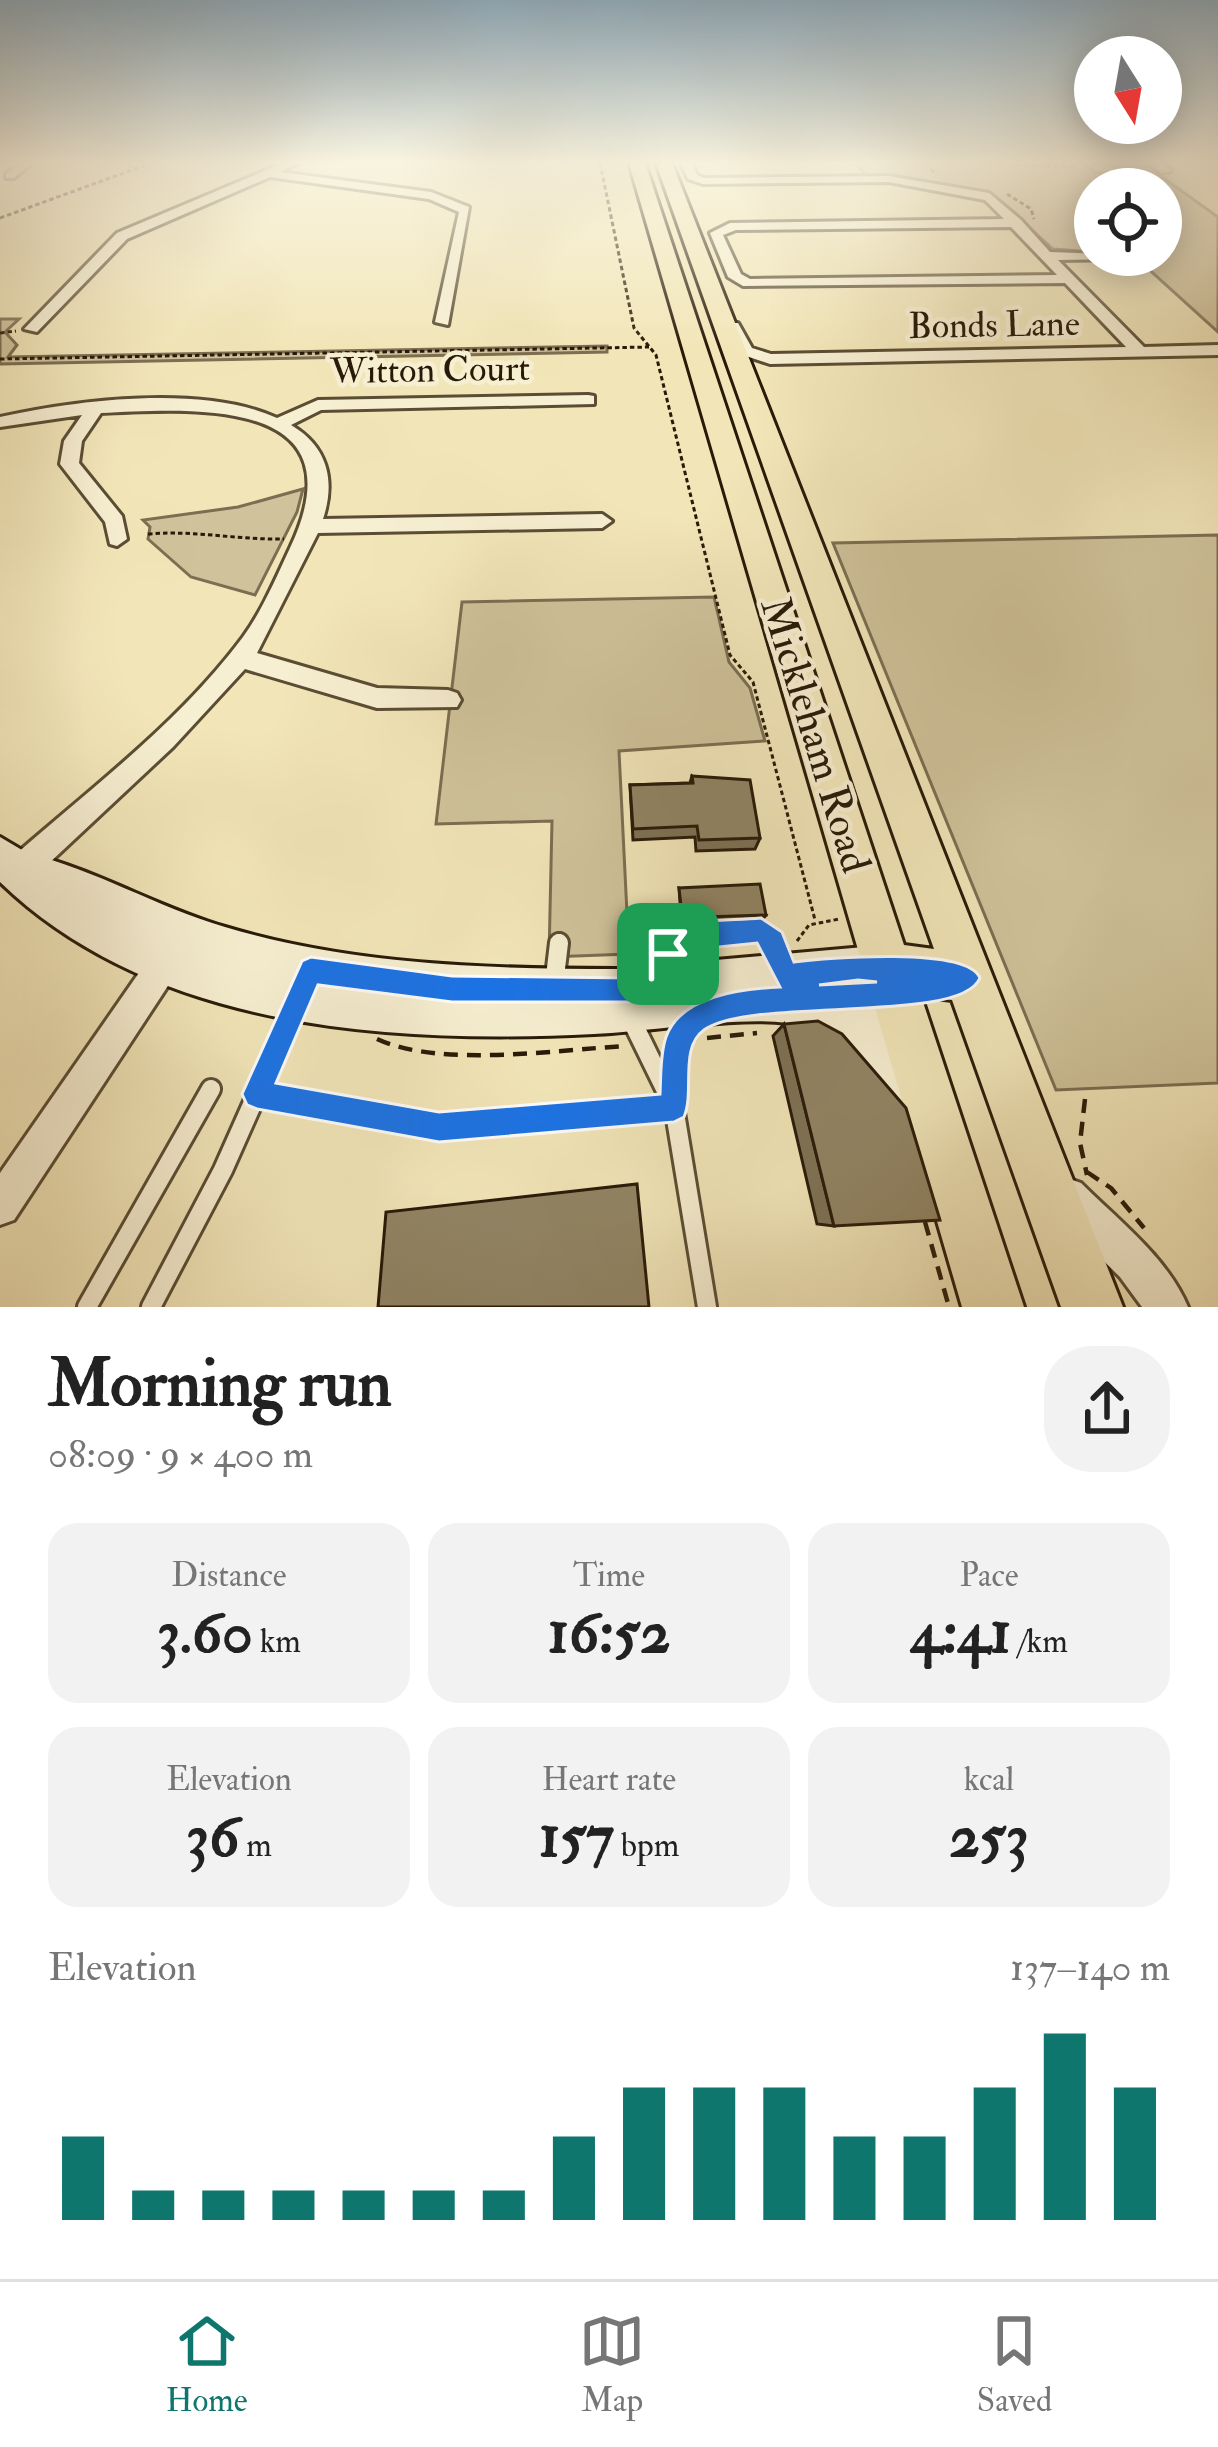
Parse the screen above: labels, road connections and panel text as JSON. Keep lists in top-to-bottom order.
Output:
{
  "streets": {
    "main road": ["Mickleham Road"],
    "street": ["Bonds Lane", "Witton Court"]
  },
  "crossings": [
    ["Bonds Lane", "Mickleham Road"]
  ],
  "north": "bottom",
  "page": {
    "heading": ["Morning run", "08:09 · 9 × 400 m"],
    "stats": [
      ["Distance", "3.60 km"],
      ["Time", "16:52"],
      ["Pace", "4:41 /km"],
      ["Elevation", "36 m"],
      ["Heart rate", "157 bpm"],
      ["kcal", "253"]
    ],
    "chart": ["Elevation", "137–140 m"],
    "tabs": ["Home", "Map", "Saved"]
  }
}
